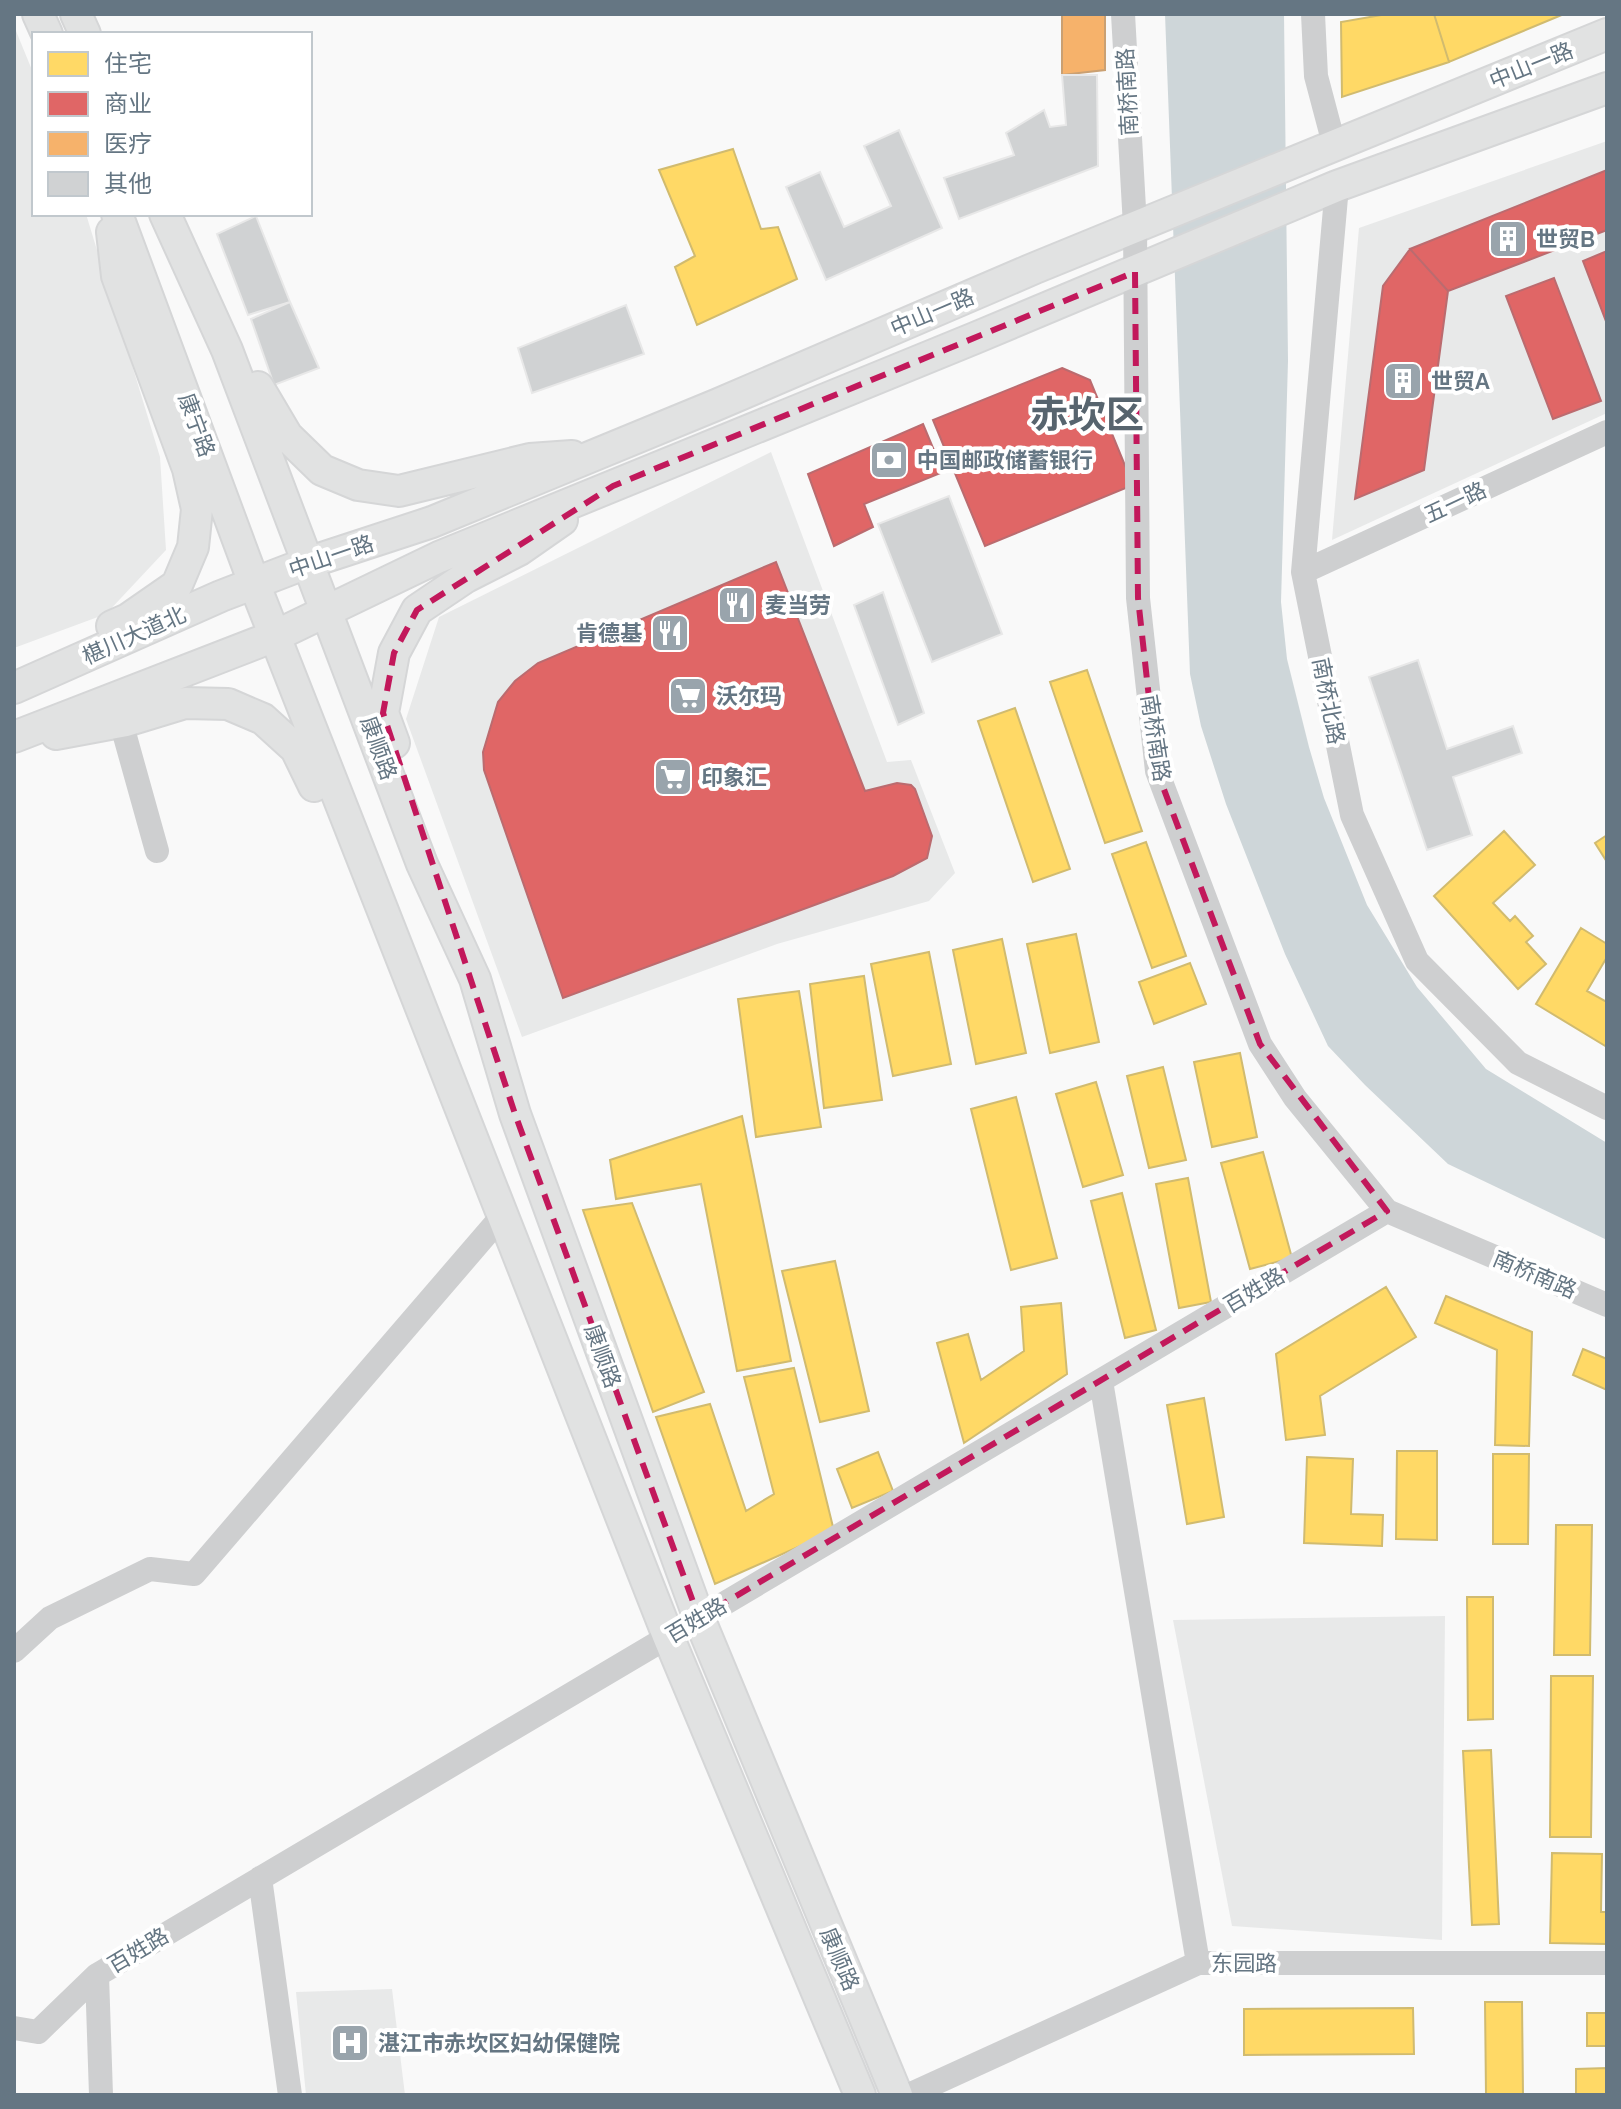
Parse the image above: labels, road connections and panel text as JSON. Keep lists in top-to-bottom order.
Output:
{
  "streets": {
    "main road": [
      "中山一路",
      "康宁路",
      "椹川大道北",
      "康顺路"
    ],
    "street": [
      "南桥南路",
      "五一路",
      "南桥北路",
      "百姓路",
      "东园路"
    ]
  },
  "crossings": [
    ["中山一路", "南桥南路"],
    ["中山一路", "康宁路"],
    ["中山一路", "椹川大道北"],
    ["中山一路", "南桥北路"],
    ["中山一路", "康顺路"],
    ["南桥南路", "百姓路"],
    ["康宁路", "椹川大道北"],
    ["康宁路", "康顺路"],
    ["五一路", "南桥北路"],
    ["康顺路", "百姓路"]
  ],
  "districts": ["赤坎区"],
  "places": {
    "building": ["世贸B", "世贸A"],
    "bank": ["中国邮政储蓄银行"],
    "restaurant": ["麦当劳", "肯德基"],
    "supermarket": ["沃尔玛", "印象汇"],
    "hospital": ["湛江市赤坎区妇幼保健院"]
  },
  "legend": [
    "住宅",
    "商业",
    "医疗",
    "其他"
  ]
}
